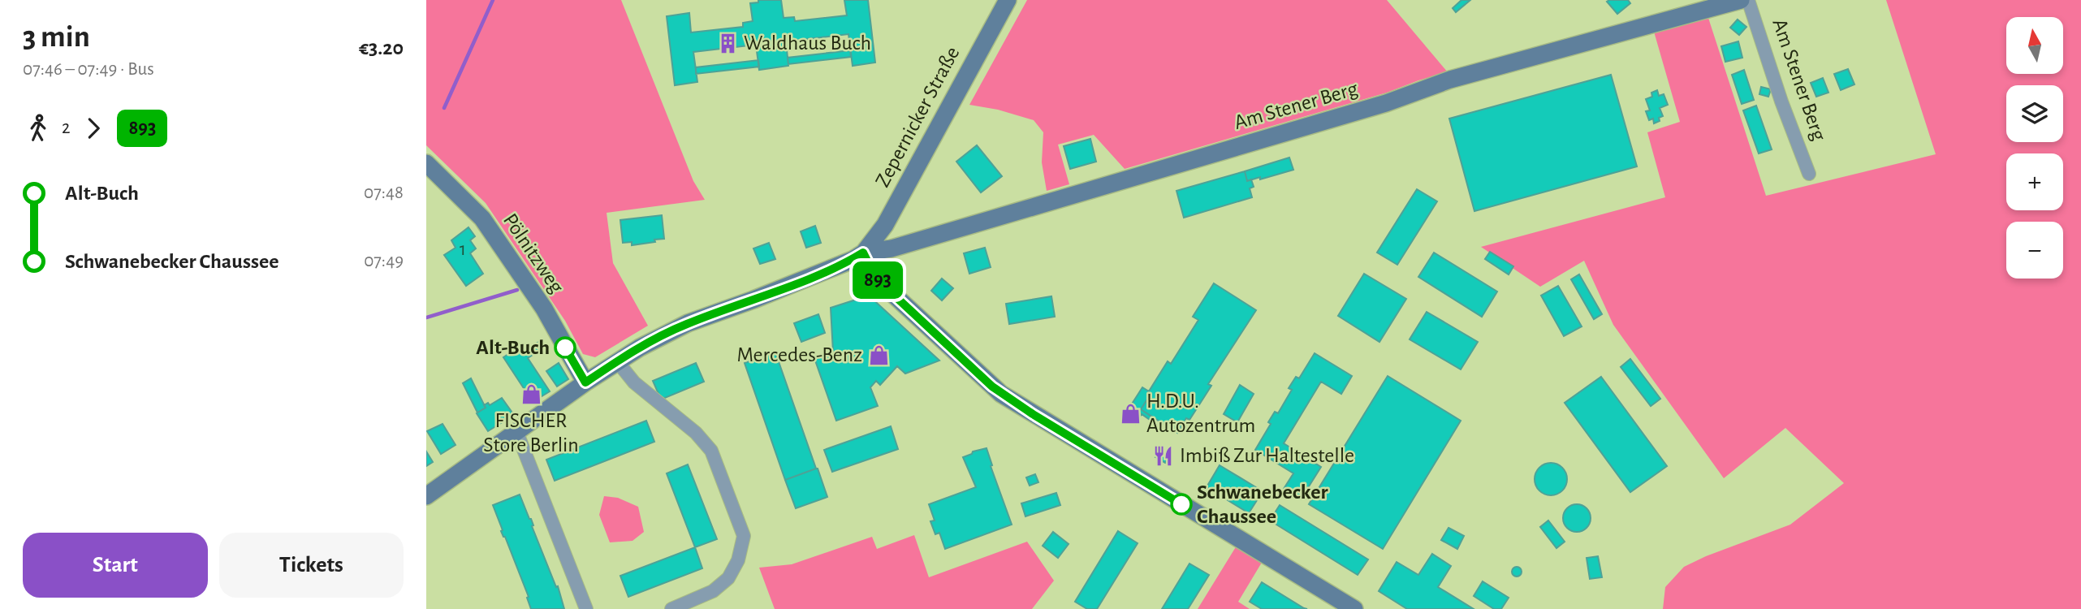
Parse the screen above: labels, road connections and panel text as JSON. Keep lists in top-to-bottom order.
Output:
{
  "streets": {
    "main road": ["Am Stener Berg", "Zepernicker Straße", "Pölnitzweg"]
  },
  "crossings": [
    ["Am Stener Berg", "Zepernicker Straße"]
  ],
  "places": {
    "building": ["Waldhaus Buch"],
    "other": ["Alt-Buch", "Schwanebecker Chaussee"],
    "shop": ["Mercedes-Benz", "FISCHER Store Berlin", "H.D.U. Autozentrum"],
    "restaurant": ["Imbiß Zur Haltestelle"]
  },
  "lines": ["bus line 893"],
  "house_numbers": ["1"],
  "north": "top",
  "page": {
    "heading": ["3 min", "07:46 – 07:49 · Bus", "€3.20"],
    "on_map": "893",
    "map_buttons": ["+", "−"],
    "legs": ["2", "893"],
    "list": [
      {
        "name": "Alt-Buch",
        "value": "07:48"
      },
      {
        "name": "Schwanebecker Chaussee",
        "value": "07:49"
      }
    ],
    "buttons": ["Start", "Tickets"]
  }
}
